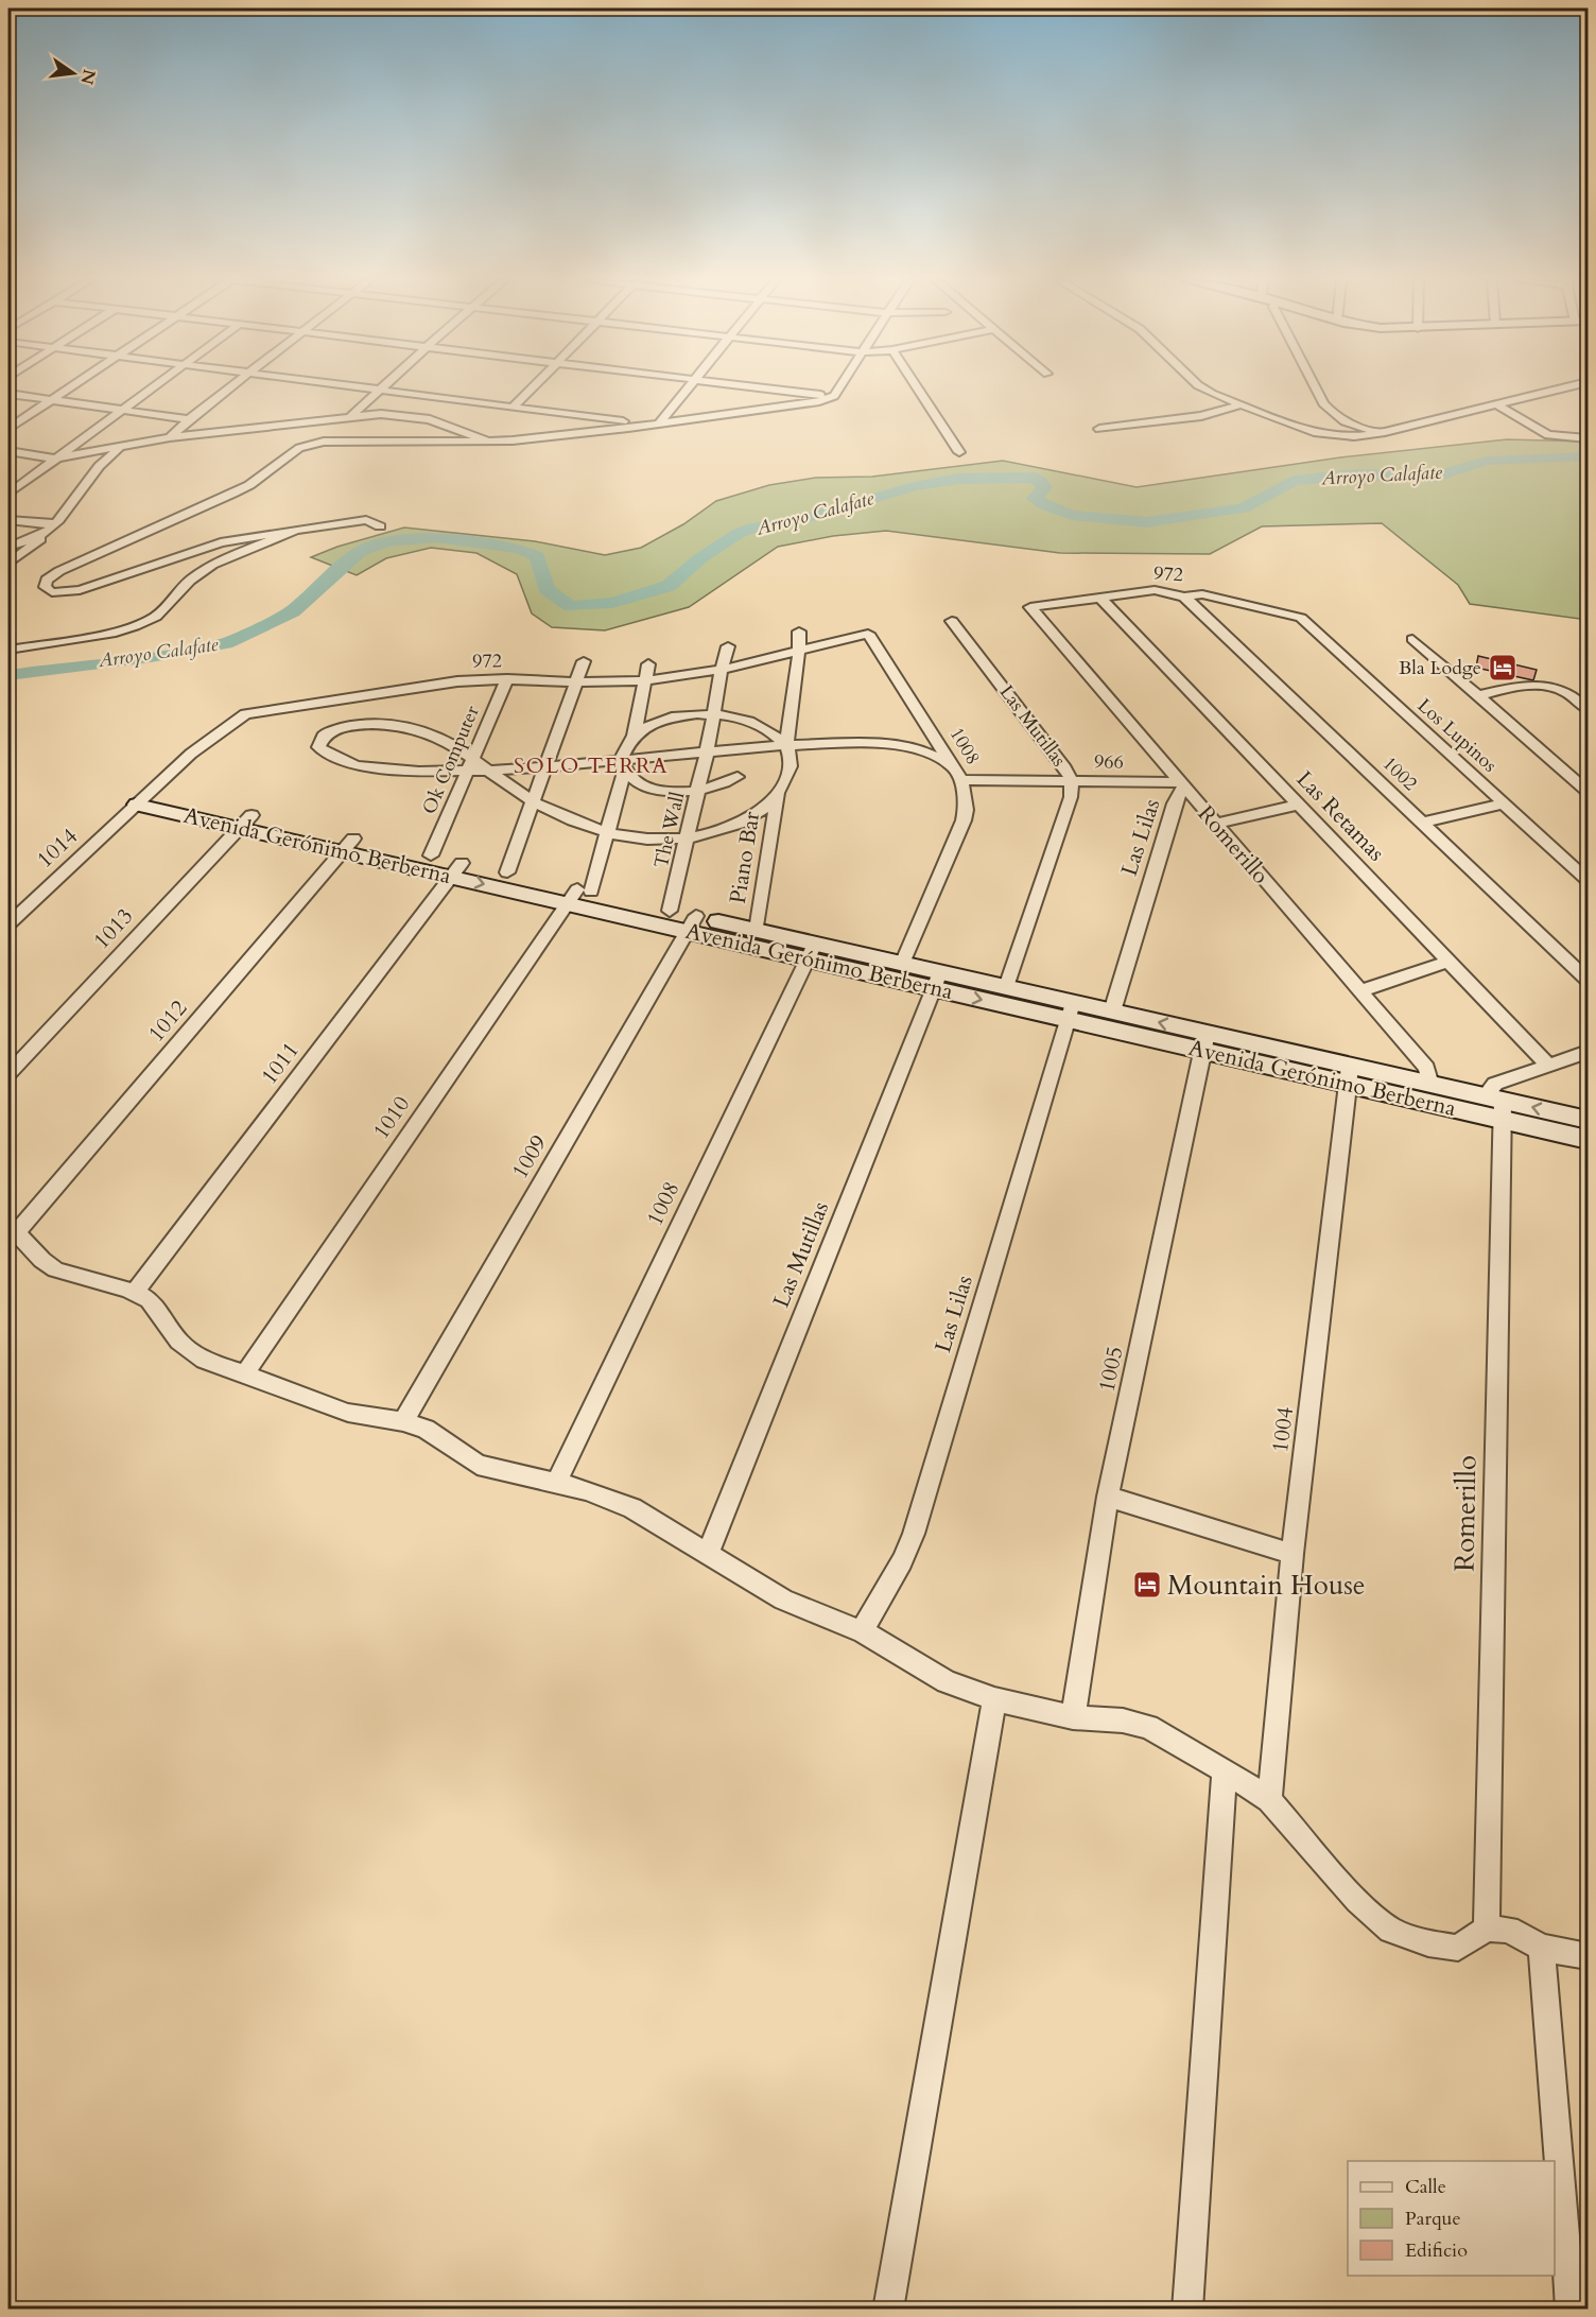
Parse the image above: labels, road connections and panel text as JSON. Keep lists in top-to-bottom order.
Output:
{
  "streets": {
    "street": [
      "972",
      "Las Mutillas",
      "Los Lupinos",
      "1008",
      "Ok Computer",
      "966",
      "1002",
      "Las Retamas",
      "The Wall",
      "Las Lilas",
      "Romerillo",
      "Avenida Gerónimo Berberna",
      "1014",
      "Piano Bar",
      "1013",
      "1012",
      "1011",
      "1010",
      "1009",
      "1005",
      "1004"
    ]
  },
  "crossings": [
    ["972", "Los Lupinos"],
    ["972", "1008"],
    ["972", "Ok Computer"],
    ["972", "1002"],
    ["972", "Las Retamas"],
    ["972", "The Wall"],
    ["972", "Romerillo"],
    ["972", "Avenida Gerónimo Berberna"],
    ["972", "1014"],
    ["Las Mutillas", "966"],
    ["Las Mutillas", "Avenida Gerónimo Berberna"],
    ["1008", "966"],
    ["1008", "Avenida Gerónimo Berberna"],
    ["Ok Computer", "Avenida Gerónimo Berberna"],
    ["966", "Las Lilas"],
    ["966", "Romerillo"],
    ["The Wall", "Avenida Gerónimo Berberna"],
    ["Las Lilas", "Romerillo"],
    ["Las Lilas", "Avenida Gerónimo Berberna"],
    ["Romerillo", "Avenida Gerónimo Berberna"],
    ["Avenida Gerónimo Berberna", "1014"],
    ["Avenida Gerónimo Berberna", "Piano Bar"],
    ["Avenida Gerónimo Berberna", "1013"],
    ["Avenida Gerónimo Berberna", "1012"],
    ["Avenida Gerónimo Berberna", "1011"],
    ["Avenida Gerónimo Berberna", "1010"],
    ["Avenida Gerónimo Berberna", "1009"],
    ["Avenida Gerónimo Berberna", "1005"],
    ["Avenida Gerónimo Berberna", "1004"]
  ],
  "districts": ["SOLO TERRA"],
  "water": ["Arroyo Calafate"],
  "places": {
    "hotel": ["Bla Lodge", "Mountain House"]
  },
  "legend": ["Calle", "Parque", "Edificio"],
  "north": "right"
}
